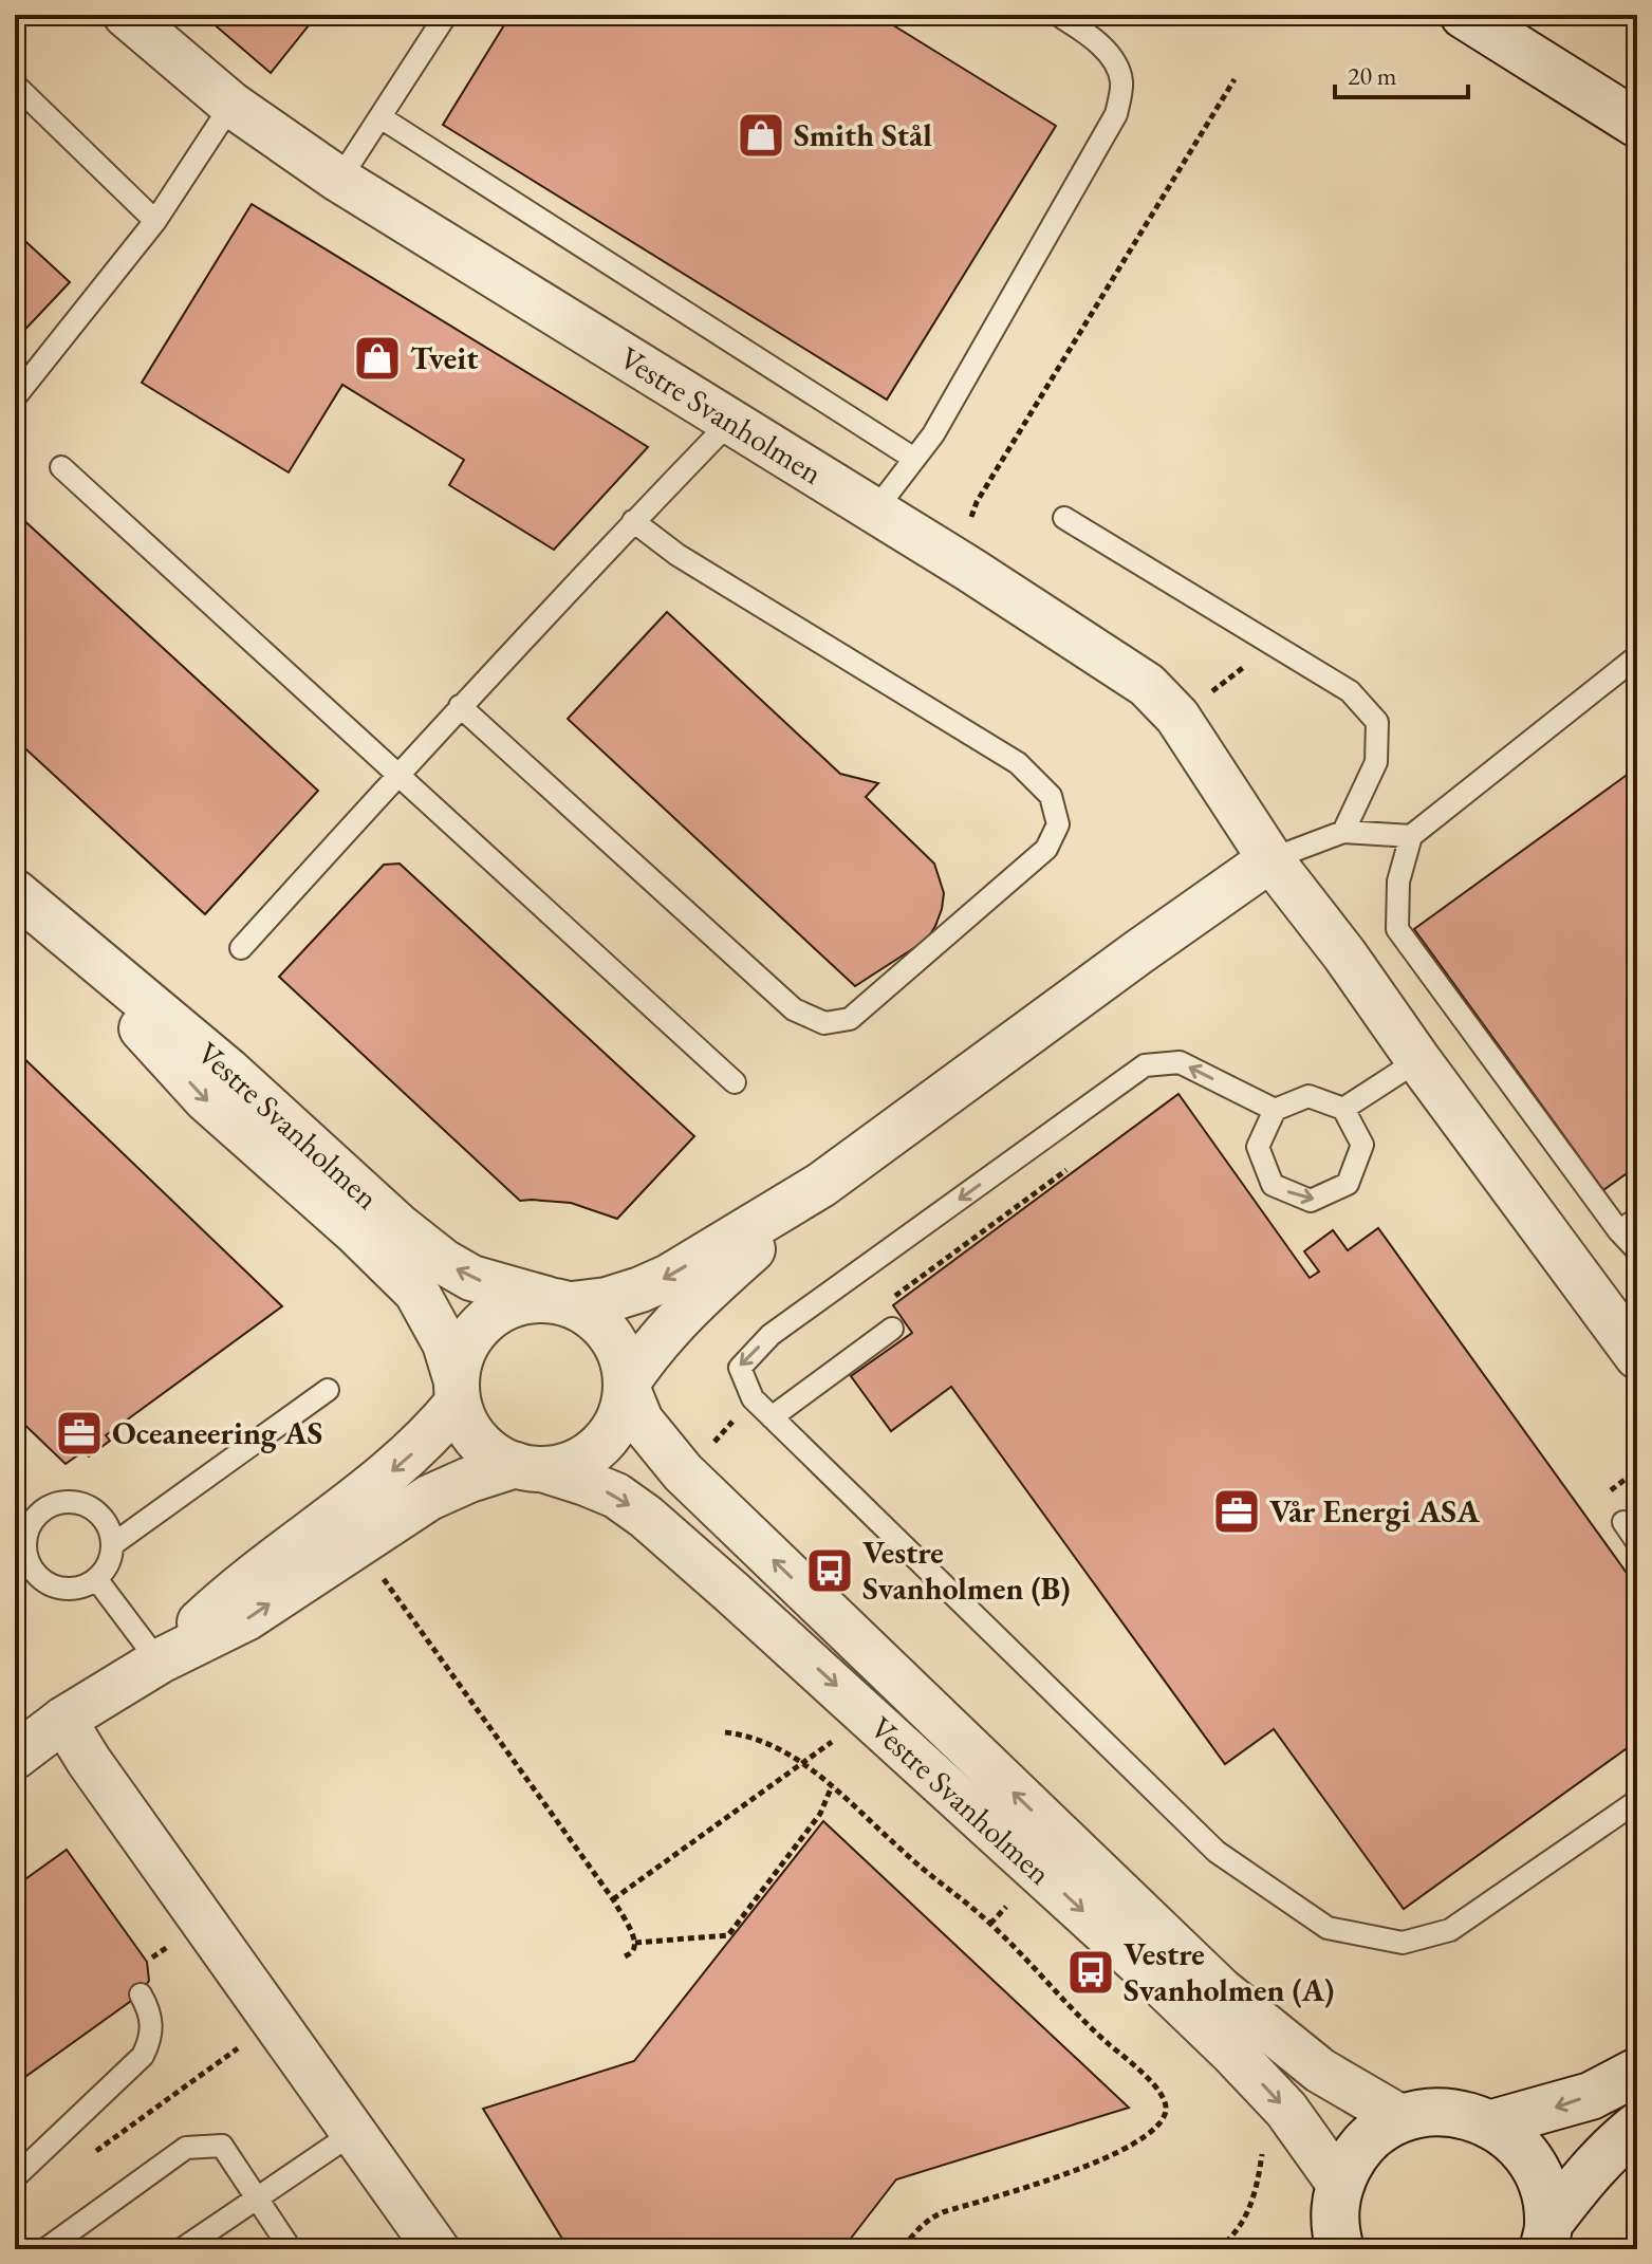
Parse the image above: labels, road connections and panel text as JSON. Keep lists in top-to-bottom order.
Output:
{
  "streets": {
    "street": ["Vestre Svanholmen"]
  },
  "places": {
    "shop": ["Smith Stål", "Tveit"],
    "office": ["Oceaneering AS", "Vår Energi ASA"],
    "bus stop": ["Vestre Svanholmen (B)", "Vestre Svanholmen (A)"]
  },
  "scale_bar": "20 m"
}
